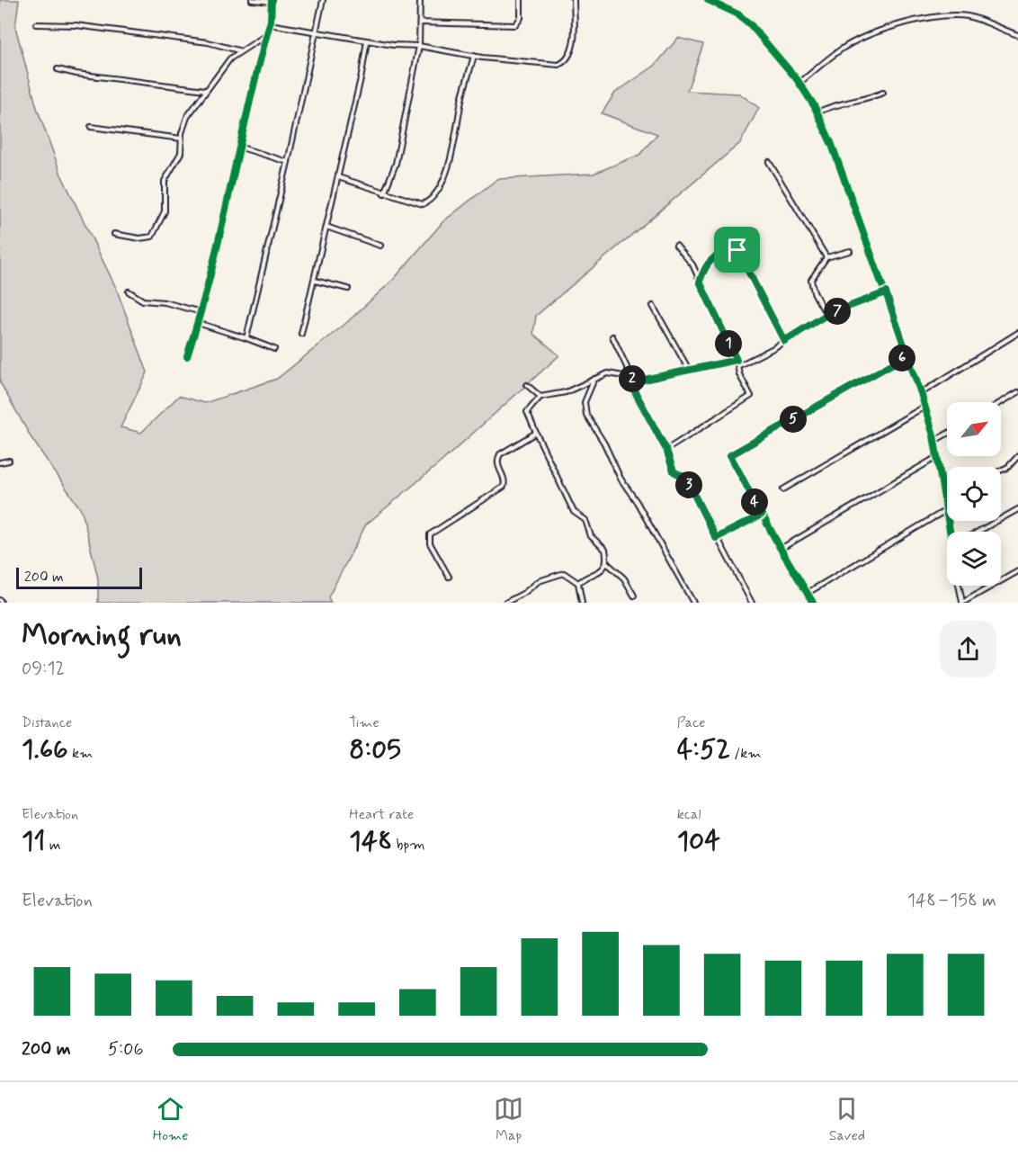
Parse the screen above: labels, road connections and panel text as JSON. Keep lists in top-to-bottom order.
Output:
{
  "scale_bar": "200 m",
  "north": "top right",
  "page": {
    "pins": [
      "7",
      "1",
      "6",
      "2",
      "5",
      "3",
      "4"
    ],
    "scale": "200 m",
    "heading": ["Morning run", "09:12"],
    "stats": [
      ["Distance", "1.66 km"],
      ["Time", "8:05"],
      ["Pace", "4:52 /km"],
      ["Elevation", "11 m"],
      ["Heart rate", "148 bpm"],
      ["kcal", "104"]
    ],
    "chart": ["Elevation", "148–158 m"],
    "list": [
      {
        "name": "200 m",
        "note": "5:06"
      }
    ],
    "tabs": ["Home", "Map", "Saved"]
  }
}
